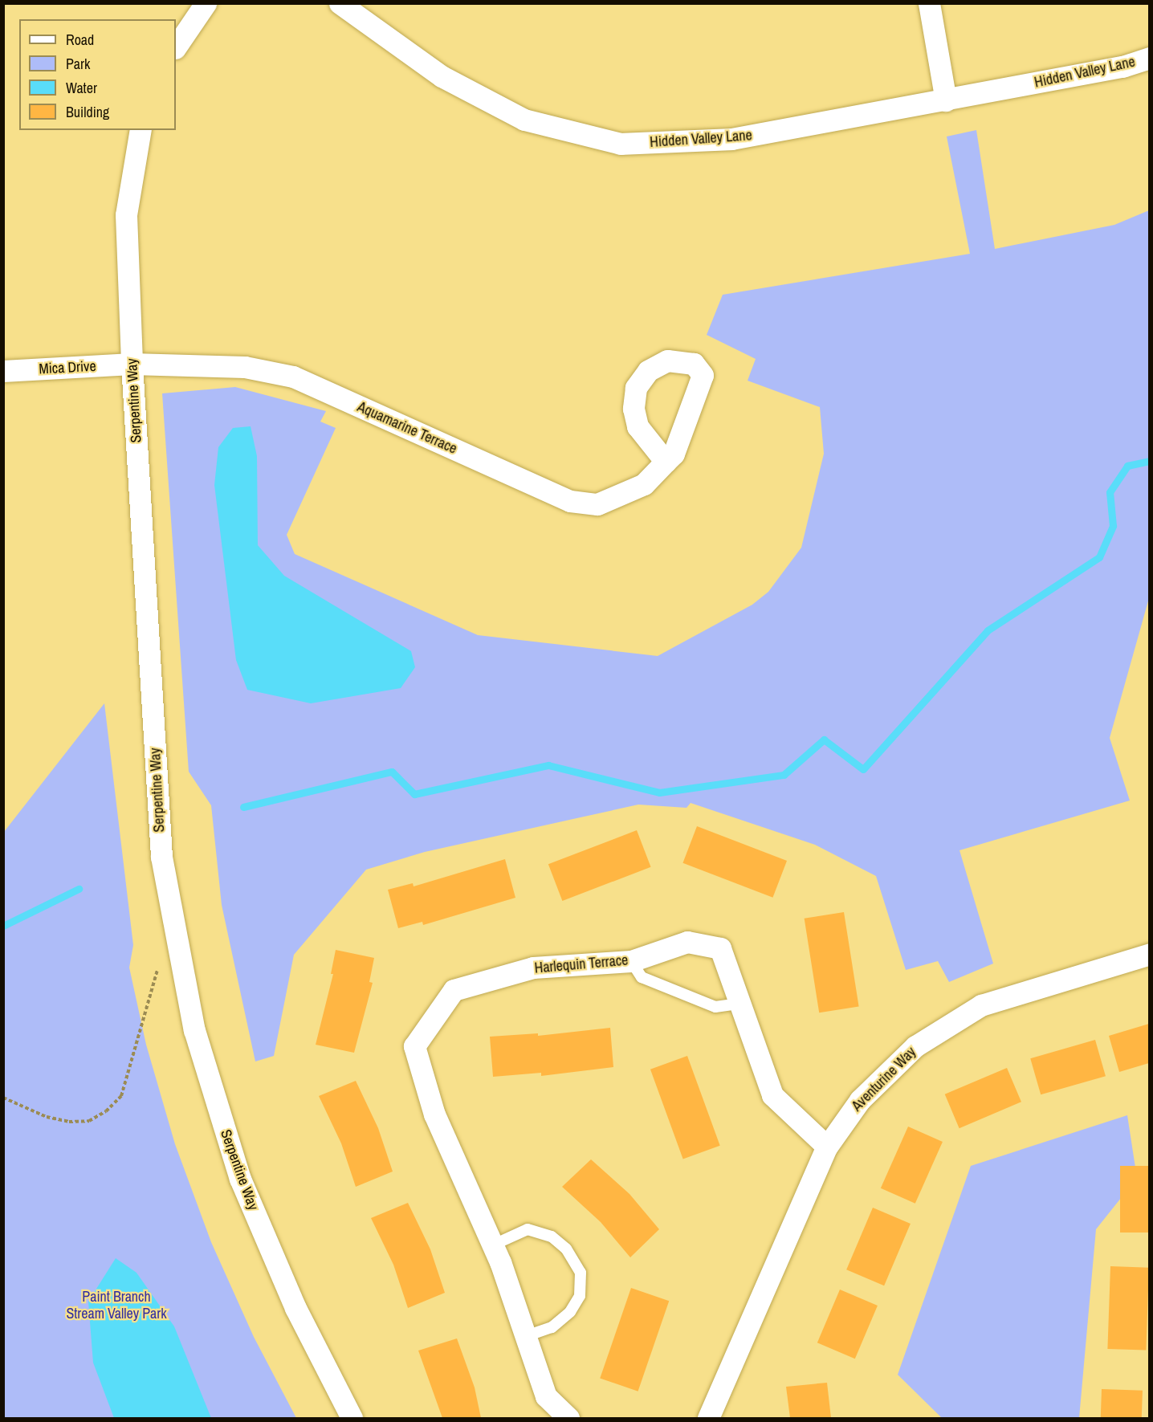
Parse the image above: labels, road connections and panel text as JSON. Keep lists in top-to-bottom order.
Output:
{
  "streets": {
    "street": [
      "Hidden Valley Lane",
      "Mica Drive",
      "Serpentine Way",
      "Aquamarine Terrace",
      "Harlequin Terrace",
      "Aventurine Way"
    ]
  },
  "crossings": [
    ["Mica Drive", "Serpentine Way"],
    ["Mica Drive", "Aquamarine Terrace"],
    ["Serpentine Way", "Aquamarine Terrace"],
    ["Harlequin Terrace", "Aventurine Way"]
  ],
  "parks": ["Paint Branch Stream Valley Park"],
  "legend": [
    "Road",
    "Park",
    "Water",
    "Building"
  ]
}
